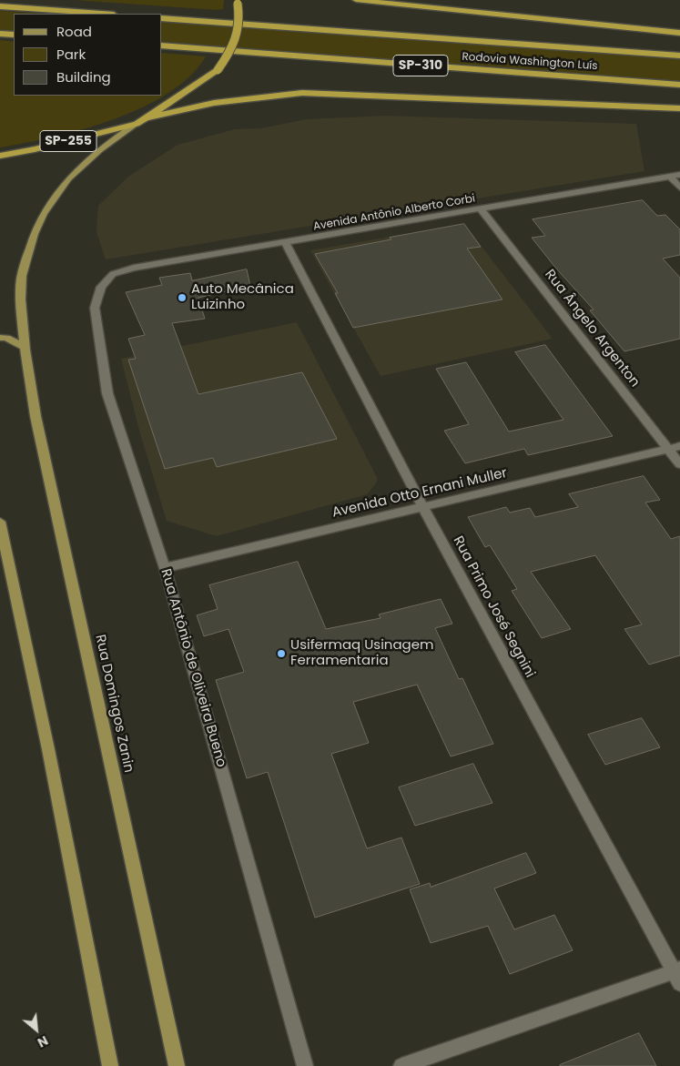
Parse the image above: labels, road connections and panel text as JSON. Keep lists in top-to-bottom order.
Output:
{
  "streets": {
    "highway": ["Rodovia Washington Luís", "SP-310", "SP-255"],
    "main road": ["Rua Domingos Zanin"],
    "street": [
      "Avenida Antônio Alberto Corbi",
      "Rua Ângelo Argenton",
      "Avenida Otto Ernani Muller",
      "Rua Primo José Segnini",
      "Rua Antônio de Oliveira Bueno"
    ]
  },
  "crossings": [
    ["SP-255", "Rua Domingos Zanin"],
    ["Avenida Antônio Alberto Corbi", "Rua Ângelo Argenton"],
    ["Avenida Antônio Alberto Corbi", "Rua Primo José Segnini"],
    ["Avenida Antônio Alberto Corbi", "Rua Antônio de Oliveira Bueno"],
    ["Rua Ângelo Argenton", "Avenida Otto Ernani Muller"],
    ["Avenida Otto Ernani Muller", "Rua Primo José Segnini"],
    ["Avenida Otto Ernani Muller", "Rua Antônio de Oliveira Bueno"]
  ],
  "places": ["Auto Mecânica Luizinho", "Usifermaq Usinagem Ferramentaria"],
  "legend": ["Road", "Park", "Building"],
  "north": "bottom right"
}
